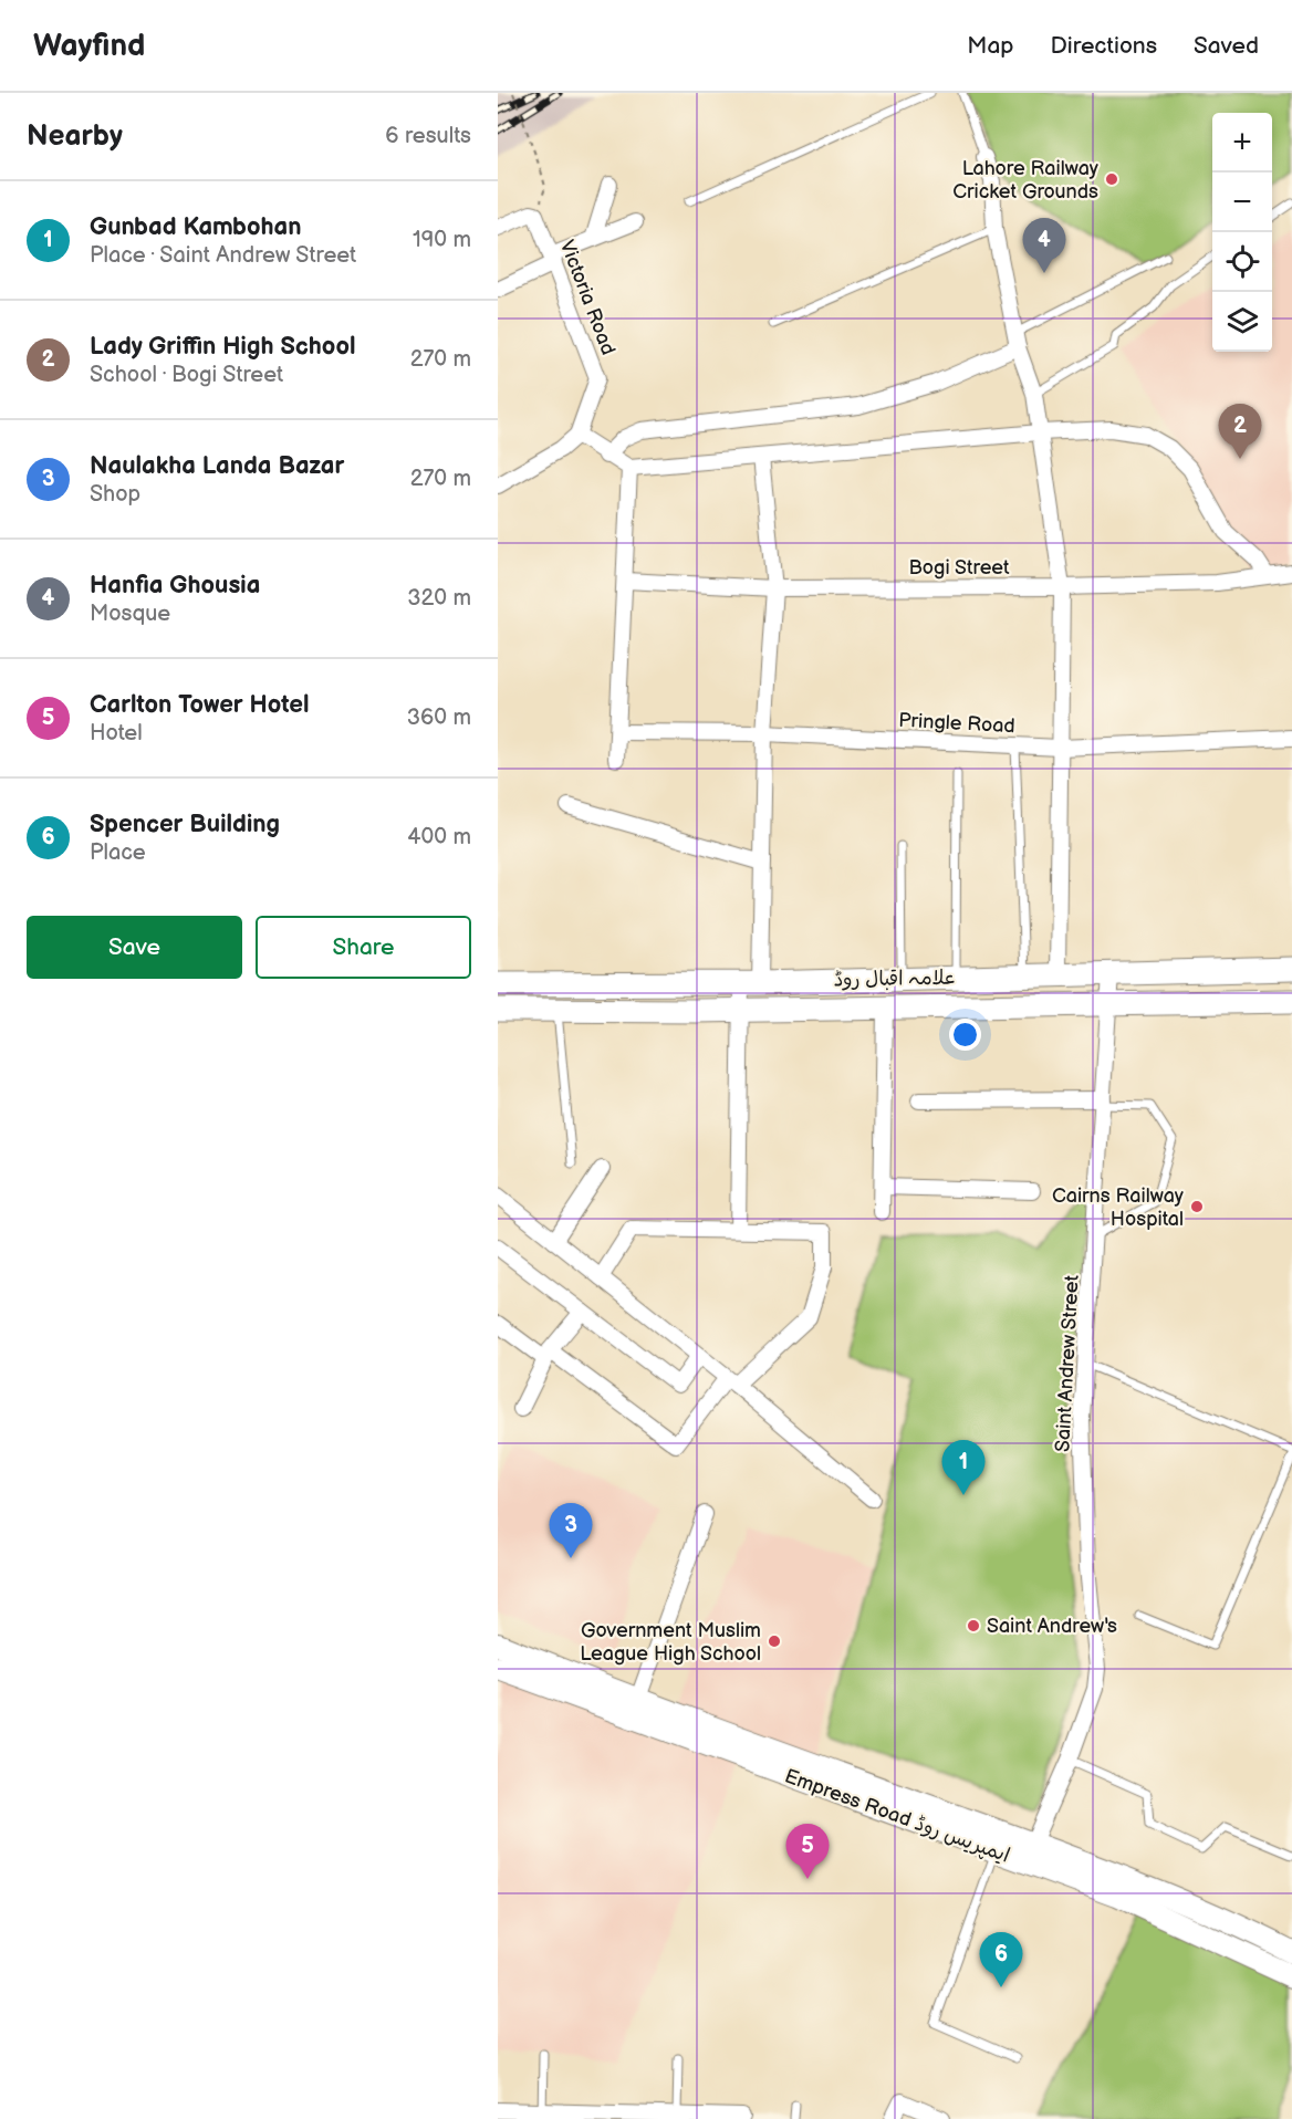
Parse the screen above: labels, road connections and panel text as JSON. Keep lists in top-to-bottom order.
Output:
{
  "streets": {
    "main road": ["علامہ اقبال روڈ", "Empress Road ایمپریس روڈ"],
    "street": [
      "Victoria Road",
      "Bogi Street",
      "Pringle Road",
      "Saint Andrew Street"
    ]
  },
  "crossings": [
    ["علامہ اقبال روڈ", "Saint Andrew Street"],
    ["Saint Andrew Street", "Empress Road ایمپریس روڈ"]
  ],
  "places": [
    "Lahore Railway Cricket Grounds",
    "Cairns Railway Hospital",
    "Saint Andrew's",
    "Government Muslim League High School"
  ],
  "page": {
    "header": "Wayfind",
    "nav": ["Map", "Directions", "Saved"],
    "heading": ["Nearby", "6 results"],
    "map_buttons": ["+", "−"],
    "list": [
      {
        "mark": "1",
        "name": "Gunbad Kambohan",
        "note": "Place · Saint Andrew Street",
        "value": "190 m"
      },
      {
        "mark": "2",
        "name": "Lady Griffin High School",
        "note": "School · Bogi Street",
        "value": "270 m"
      },
      {
        "mark": "3",
        "name": "Naulakha Landa Bazar",
        "note": "Shop",
        "value": "270 m"
      },
      {
        "mark": "4",
        "name": "Hanfia Ghousia",
        "note": "Mosque",
        "value": "320 m"
      },
      {
        "mark": "5",
        "name": "Carlton Tower Hotel",
        "note": "Hotel",
        "value": "360 m"
      },
      {
        "mark": "6",
        "name": "Spencer Building",
        "note": "Place",
        "value": "400 m"
      }
    ],
    "pins": [
      "4",
      "2",
      "1",
      "3",
      "5",
      "6"
    ],
    "buttons": ["Save", "Share"]
  }
}
